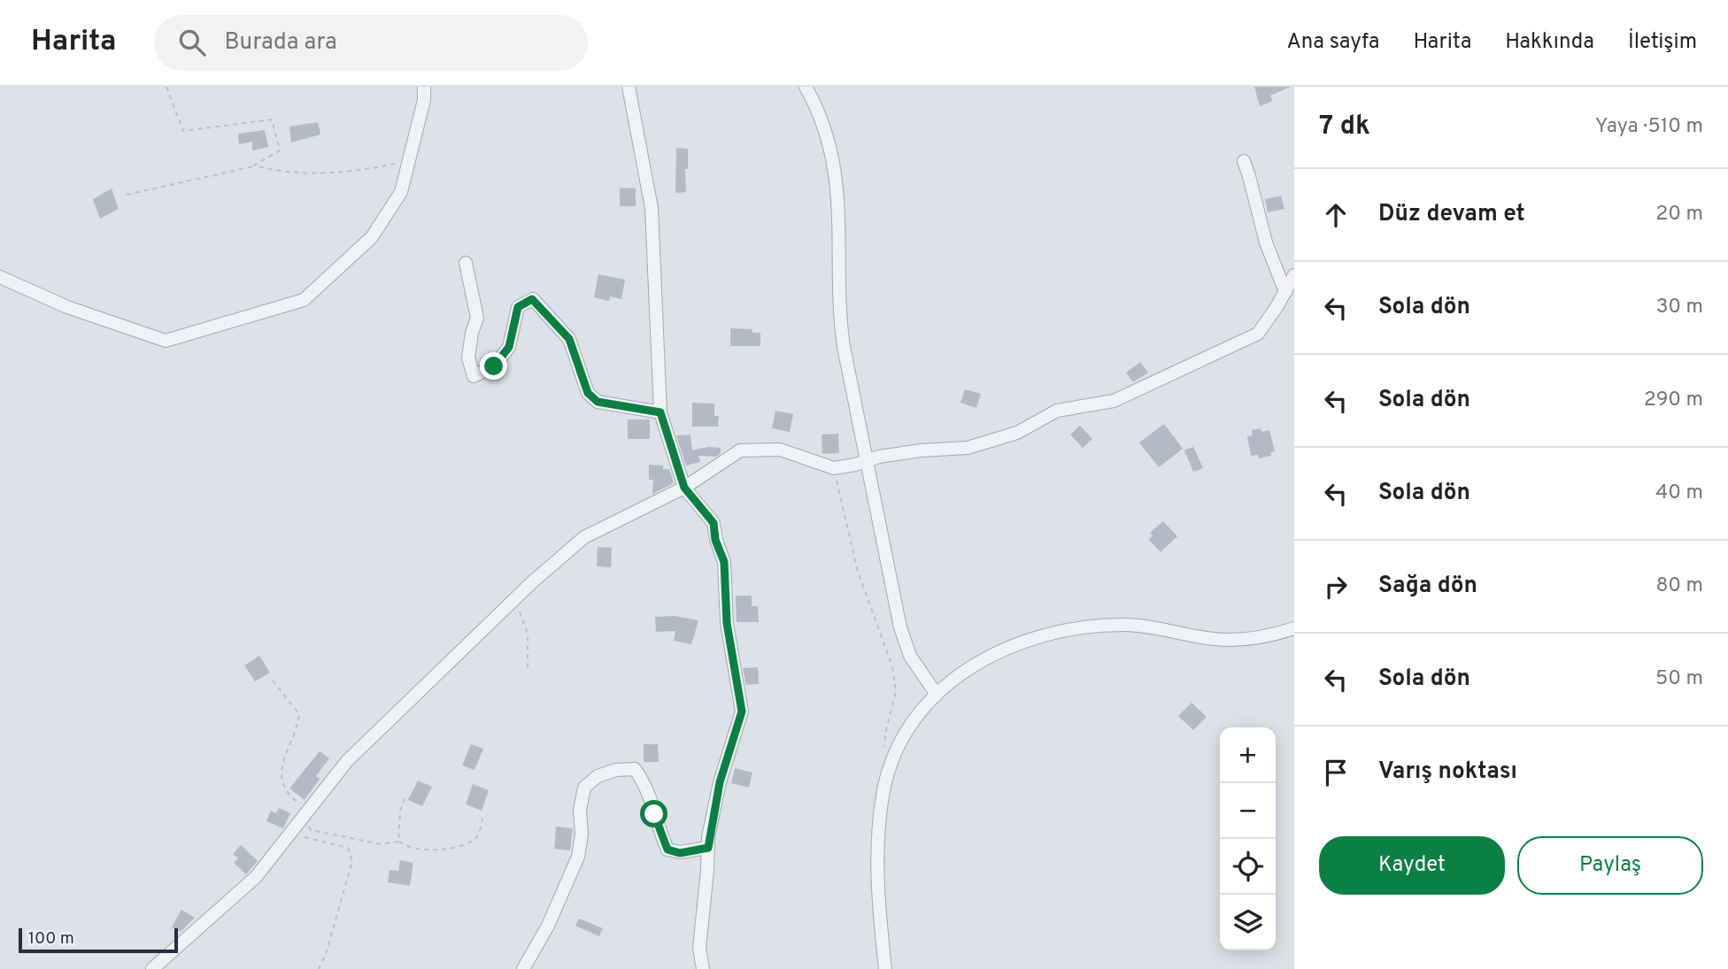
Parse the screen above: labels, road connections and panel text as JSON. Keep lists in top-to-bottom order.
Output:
{
  "scale_bar": "100 m",
  "page": {
    "header": "Harita",
    "search": "Burada ara",
    "nav": [
      "Ana sayfa",
      "Harita",
      "Hakkında",
      "İletişim"
    ],
    "heading": ["7 dk", "Yaya · 510 m"],
    "list": [
      ["Düz devam et", "20 m"],
      ["Sola dön", "30 m"],
      ["Sola dön", "290 m"],
      ["Sola dön", "40 m"],
      ["Sağa dön", "80 m"],
      ["Sola dön", "50 m"],
      "Varış noktası"
    ],
    "map_buttons": ["+", "−"],
    "buttons": ["Kaydet", "Paylaş"],
    "scale": "100 m"
  }
}
